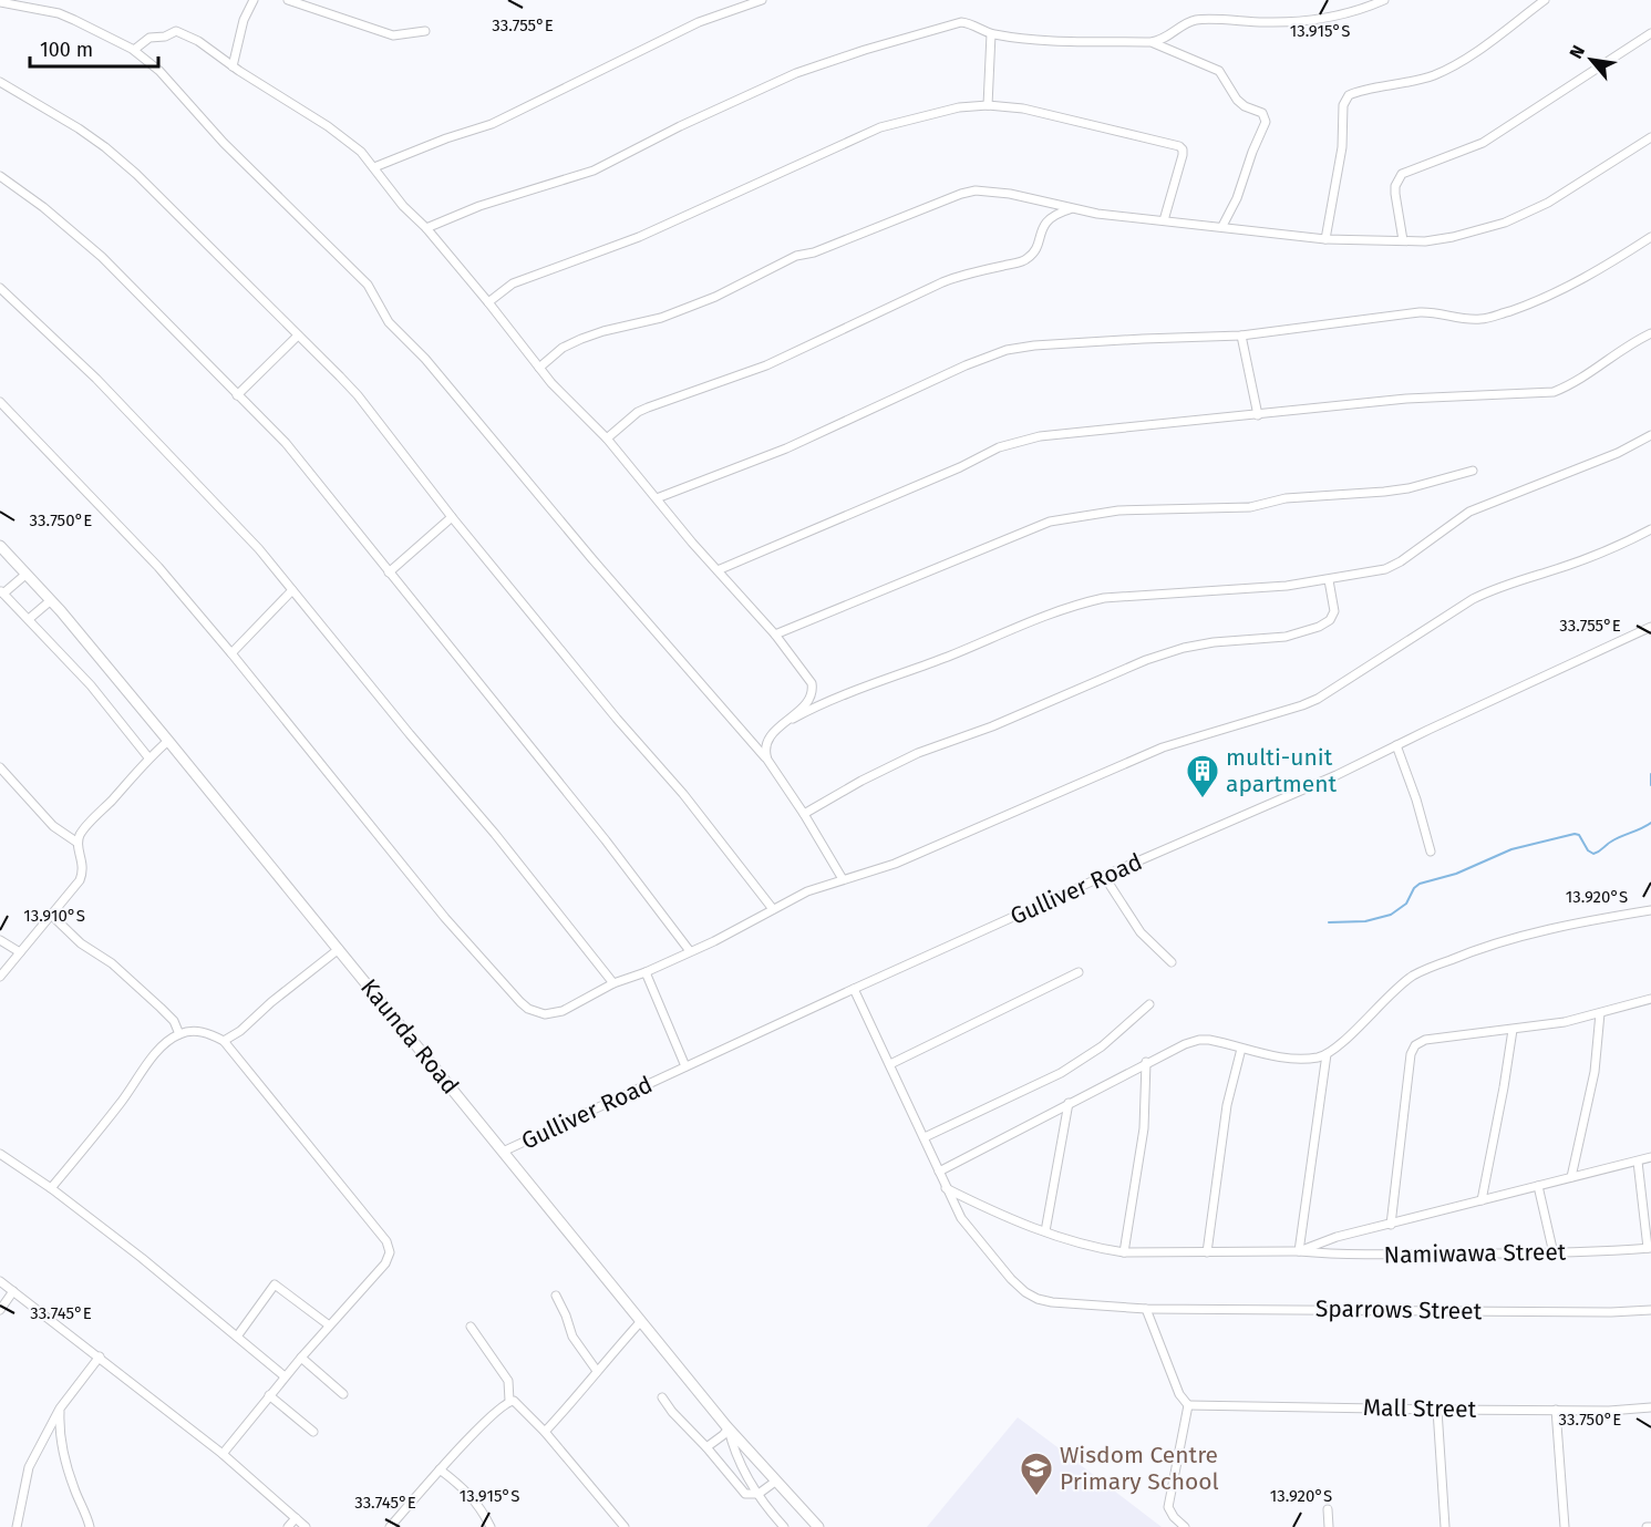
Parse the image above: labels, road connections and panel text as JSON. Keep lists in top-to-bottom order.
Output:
{
  "streets": {
    "main road": ["Kaunda Road"],
    "street": [
      "Gulliver Road",
      "Namiwawa Street",
      "Sparrows Street",
      "Mall Street"
    ]
  },
  "crossings": [
    ["Gulliver Road", "Kaunda Road"],
    ["Gulliver Road", "Sparrows Street"]
  ],
  "places": {
    "building": ["multi-unit apartment"],
    "school or university": ["Wisdom Centre Primary School"]
  },
  "scale_bar": "100 m",
  "north": "top left",
  "coordinates": [
    "33.755°E",
    "13.915°S",
    "33.750°E",
    "13.920°S",
    "13.910°S",
    "33.745°E"
  ]
}
